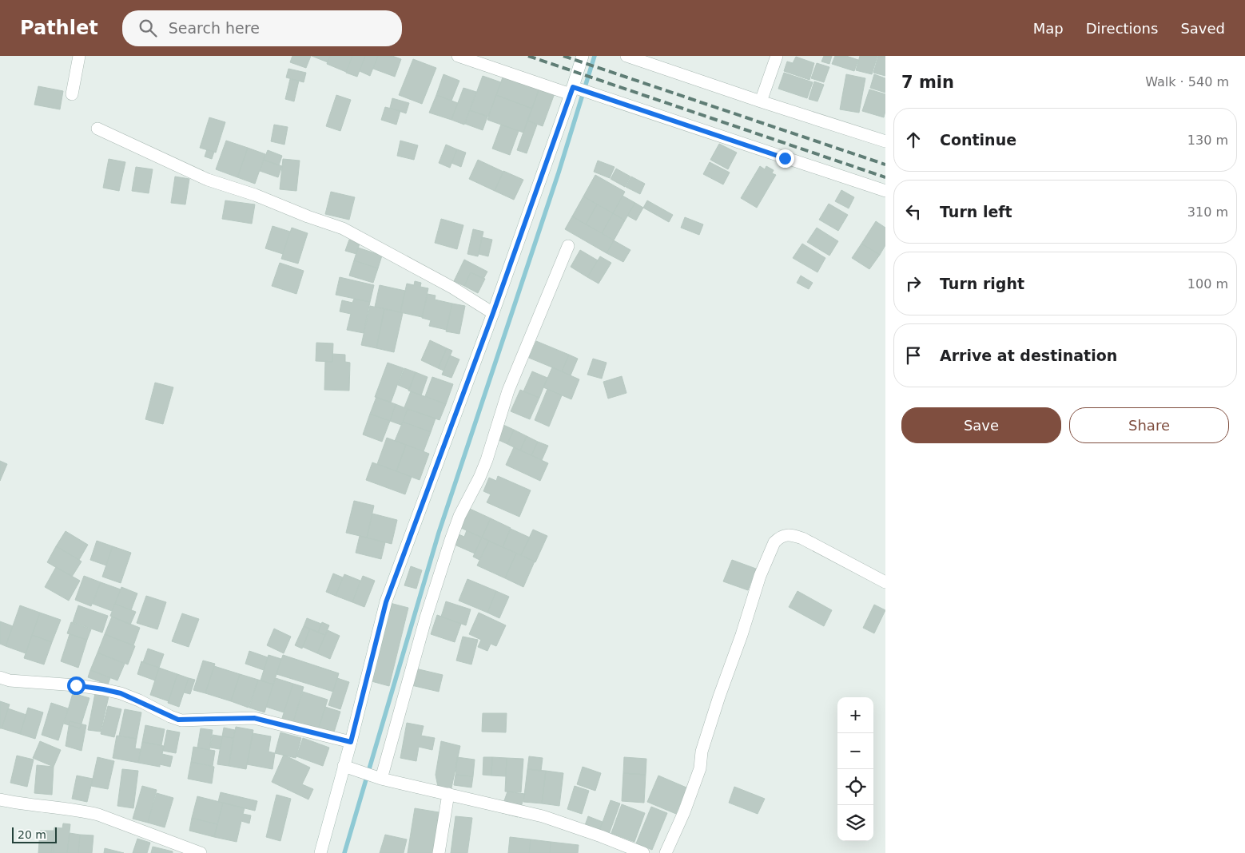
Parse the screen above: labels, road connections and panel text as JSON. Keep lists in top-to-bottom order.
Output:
{
  "scale_bar": "20 m",
  "page": {
    "header": "Pathlet",
    "search": "Search here",
    "nav": ["Map", "Directions", "Saved"],
    "heading": ["7 min", "Walk · 540 m"],
    "list": [
      ["Continue", "130 m"],
      ["Turn left", "310 m"],
      ["Turn right", "100 m"],
      "Arrive at destination"
    ],
    "buttons": ["Save", "Share"],
    "map_buttons": ["+", "−"],
    "scale": "20 m"
  }
}
